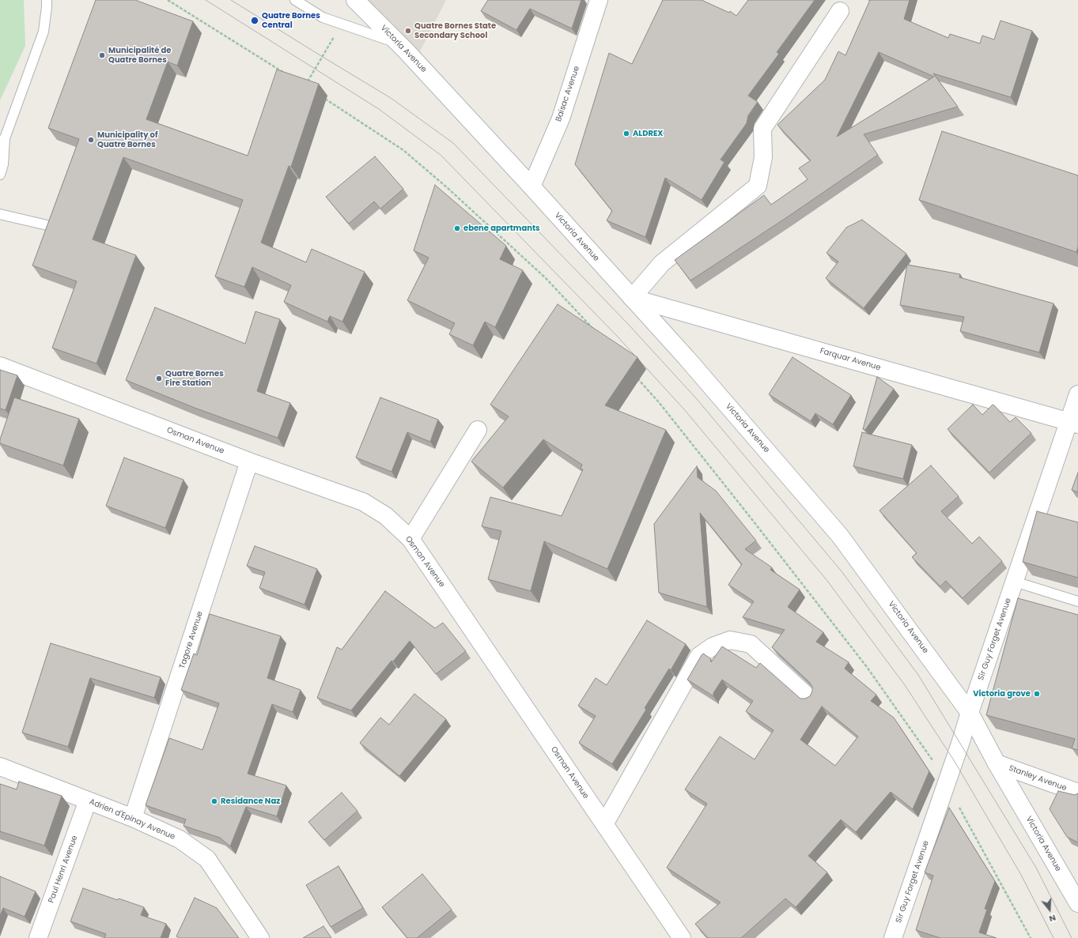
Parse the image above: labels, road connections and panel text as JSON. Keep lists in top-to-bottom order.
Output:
{
  "streets": {
    "street": [
      "Victoria Avenue",
      "Baisac Avenue",
      "Farquar Avenue",
      "Osman Avenue",
      "Sir Guy Forget Avenue",
      "Tagore Avenue",
      "Stanley Avenue",
      "Adrien d'Epinay Avenue",
      "Paul Henri Avenue"
    ]
  },
  "crossings": [
    ["Victoria Avenue", "Baisac Avenue"],
    ["Victoria Avenue", "Farquar Avenue"],
    ["Victoria Avenue", "Sir Guy Forget Avenue"],
    ["Victoria Avenue", "Stanley Avenue"],
    ["Farquar Avenue", "Sir Guy Forget Avenue"],
    ["Osman Avenue", "Tagore Avenue"],
    ["Tagore Avenue", "Adrien d'Epinay Avenue"],
    ["Adrien d'Epinay Avenue", "Paul Henri Avenue"]
  ],
  "places": [
    "Quatre Bornes Central",
    "Quatre Bornes State Secondary School",
    "Municipalité de Quatre Bornes",
    "ALDREX",
    "Municipality of Quatre Bornes",
    "ebene apartmants",
    "Quatre Bornes Fire Station",
    "Victoria grove",
    "Residance Naz"
  ],
  "north": "bottom"
}
